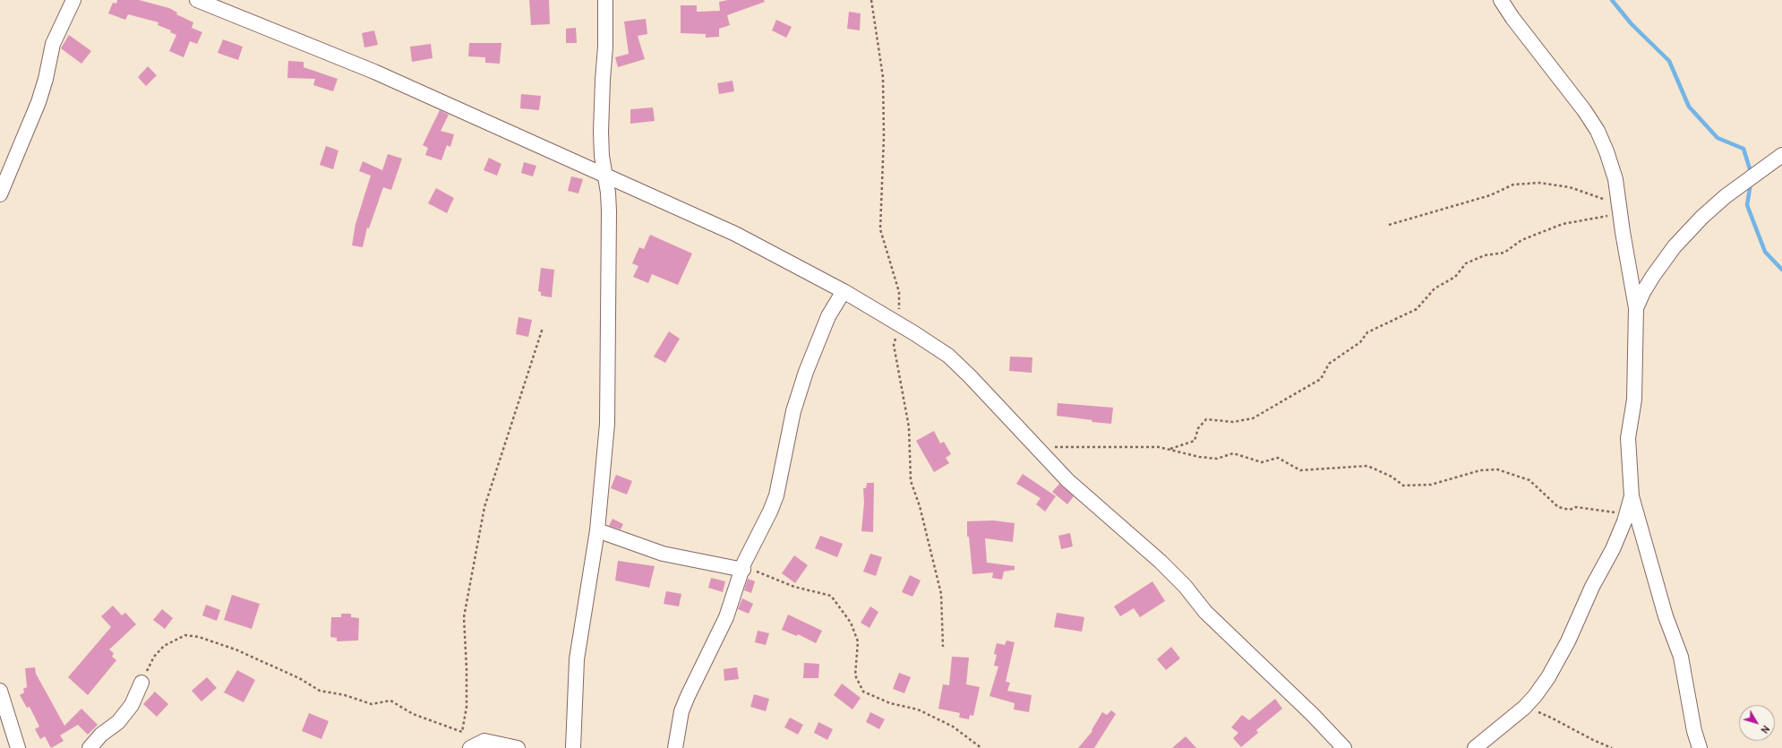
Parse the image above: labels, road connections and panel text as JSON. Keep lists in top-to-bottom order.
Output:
{
  "north": "bottom right"
}
